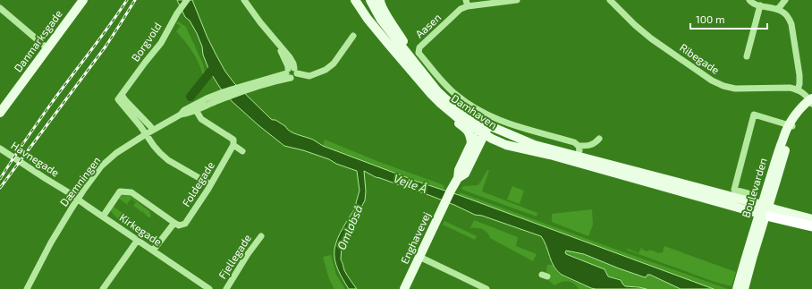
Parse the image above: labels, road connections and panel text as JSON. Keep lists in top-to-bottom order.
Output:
{
  "streets": {
    "main road": [
      "Danmarksgade",
      "Damhaven",
      "Boulevarden",
      "Enghavevej"
    ],
    "street": [
      "Aasen",
      "Borgvold",
      "Ribegade",
      "Havnegade",
      "Dæmningen",
      "Foldegade",
      "Kirkegade",
      "Fjellegade"
    ]
  },
  "crossings": [
    ["Aasen", "Damhaven"],
    ["Damhaven", "Boulevarden"],
    ["Damhaven", "Enghavevej"],
    ["Havnegade", "Dæmningen"],
    ["Havnegade", "Kirkegade"],
    ["Dæmningen", "Kirkegade"]
  ],
  "water": ["Vejle Å", "Omløbså"],
  "scale_bar": "100 m"
}
